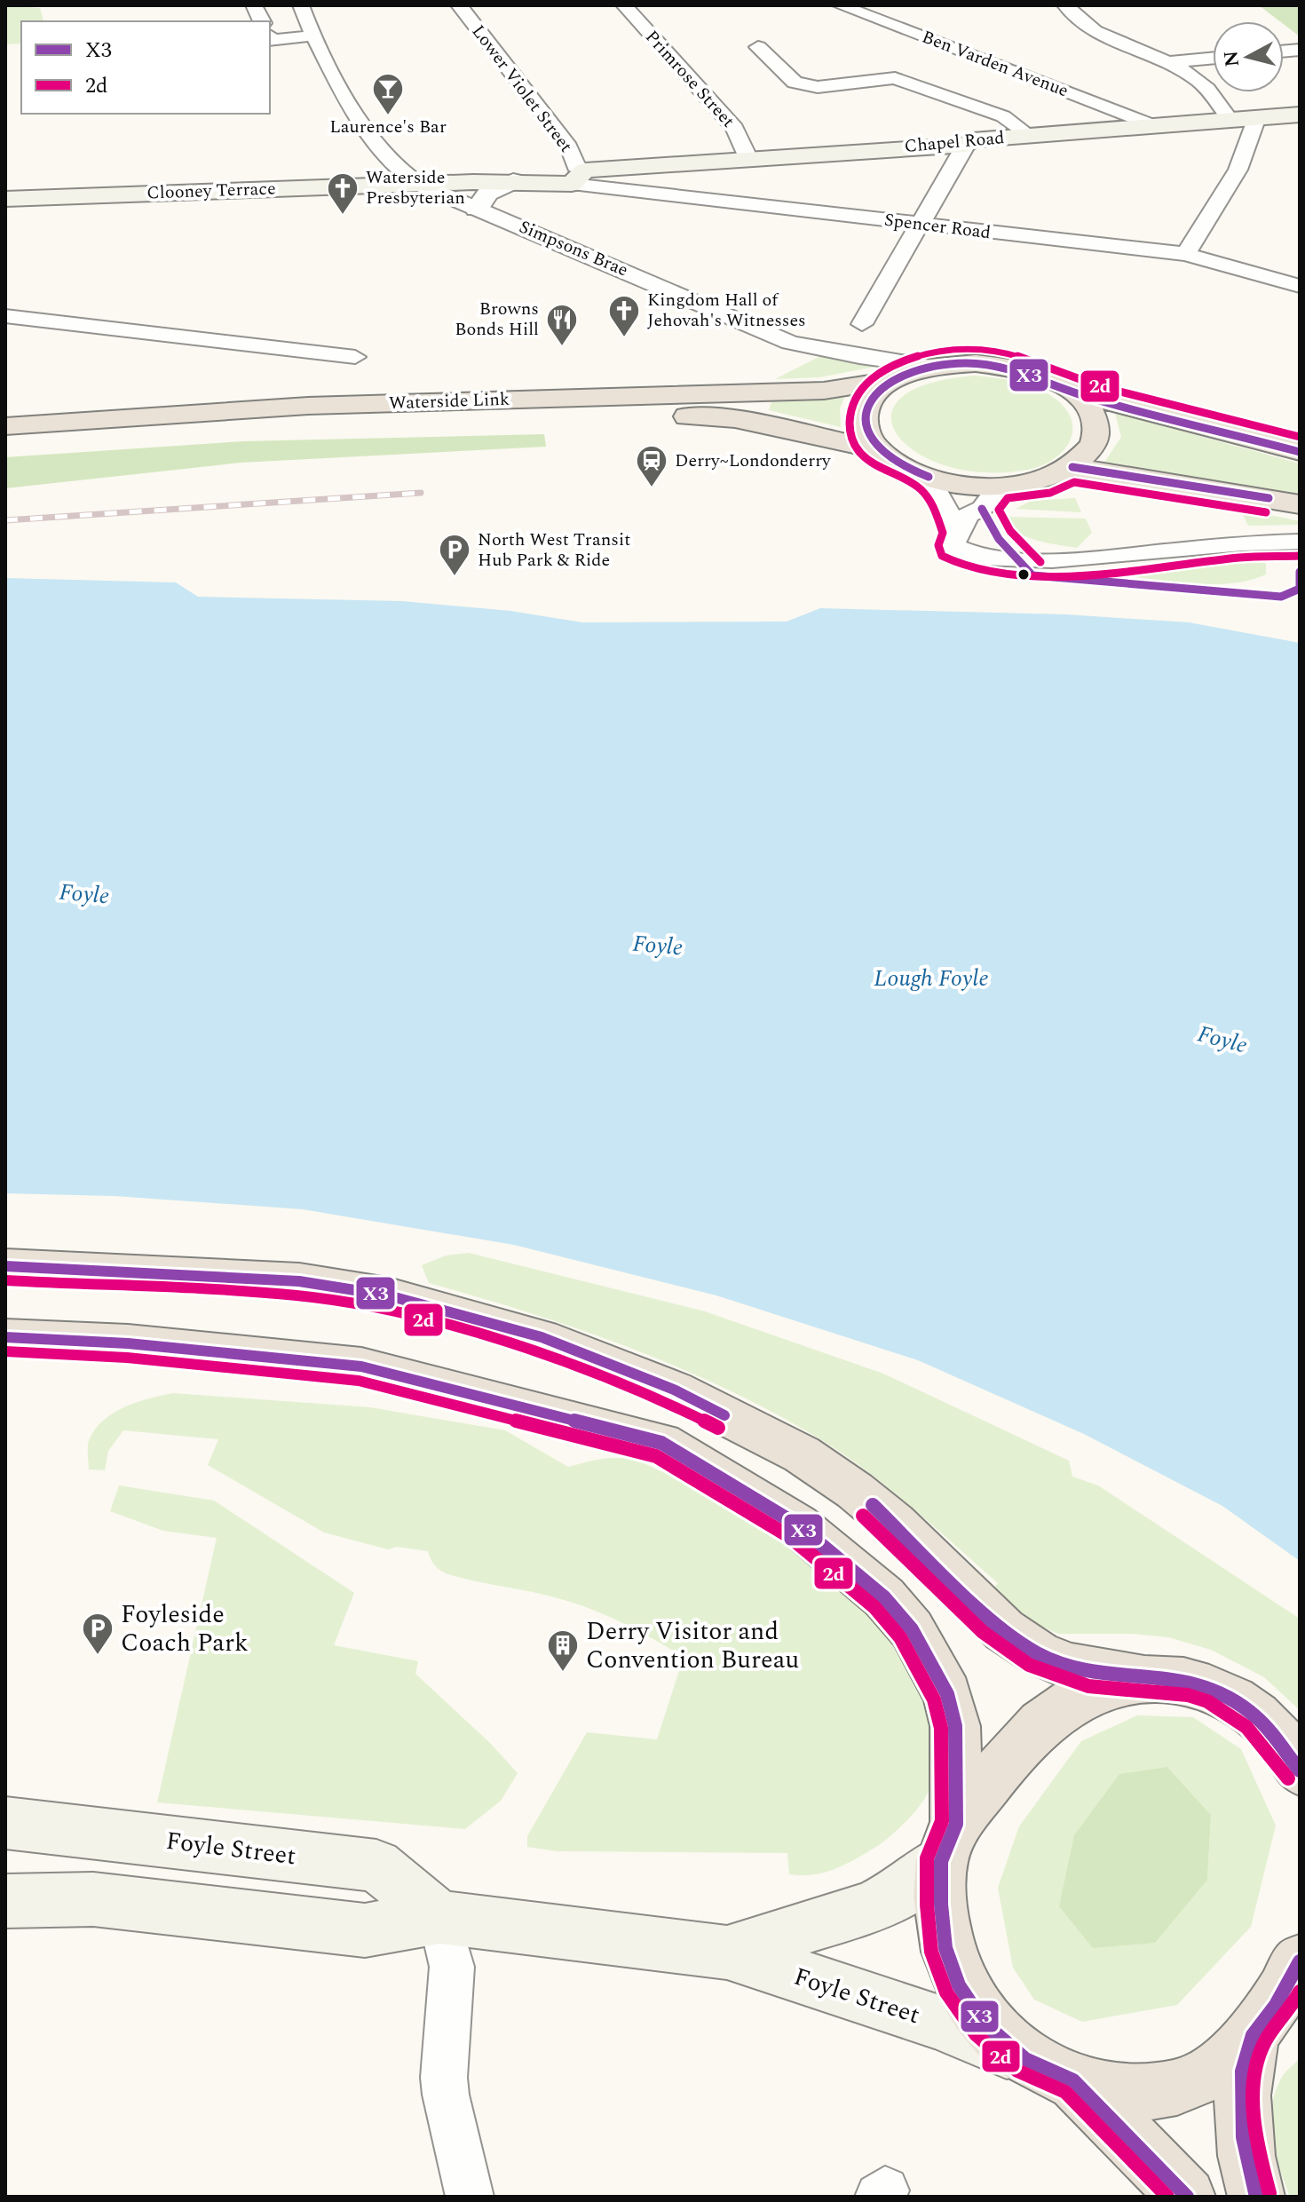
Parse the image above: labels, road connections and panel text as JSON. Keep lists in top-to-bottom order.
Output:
{
  "streets": {
    "highway": ["Waterside Link"],
    "main road": ["Chapel Road", "Clooney Terrace", "Foyle Street"],
    "street": [
      "Ben Varden Avenue",
      "Primrose Street",
      "Lower Violet Street",
      "Spencer Road",
      "Simpsons Brae"
    ]
  },
  "crossings": [
    ["Ben Varden Avenue", "Chapel Road"],
    ["Primrose Street", "Chapel Road"],
    ["Lower Violet Street", "Chapel Road"],
    ["Lower Violet Street", "Spencer Road"],
    ["Chapel Road", "Clooney Terrace"],
    ["Chapel Road", "Spencer Road"],
    ["Clooney Terrace", "Simpsons Brae"],
    ["Simpsons Brae", "Waterside Link"]
  ],
  "water": ["Foyle", "Lough Foyle"],
  "places": {
    "bar": ["Laurence's Bar"],
    "church": ["Waterside Presbyterian", "Kingdom Hall of Jehovah's Witnesses"],
    "restaurant": ["Browns Bonds Hill"],
    "station": ["Derry~Londonderry"],
    "parking": ["North West Transit Hub Park & Ride", "Foyleside Coach Park"],
    "building": ["Derry Visitor and Convention Bureau"]
  },
  "lines": ["transit line 2d", "transit line X3"],
  "legend": ["X3", "2d"],
  "north": "left"
}
